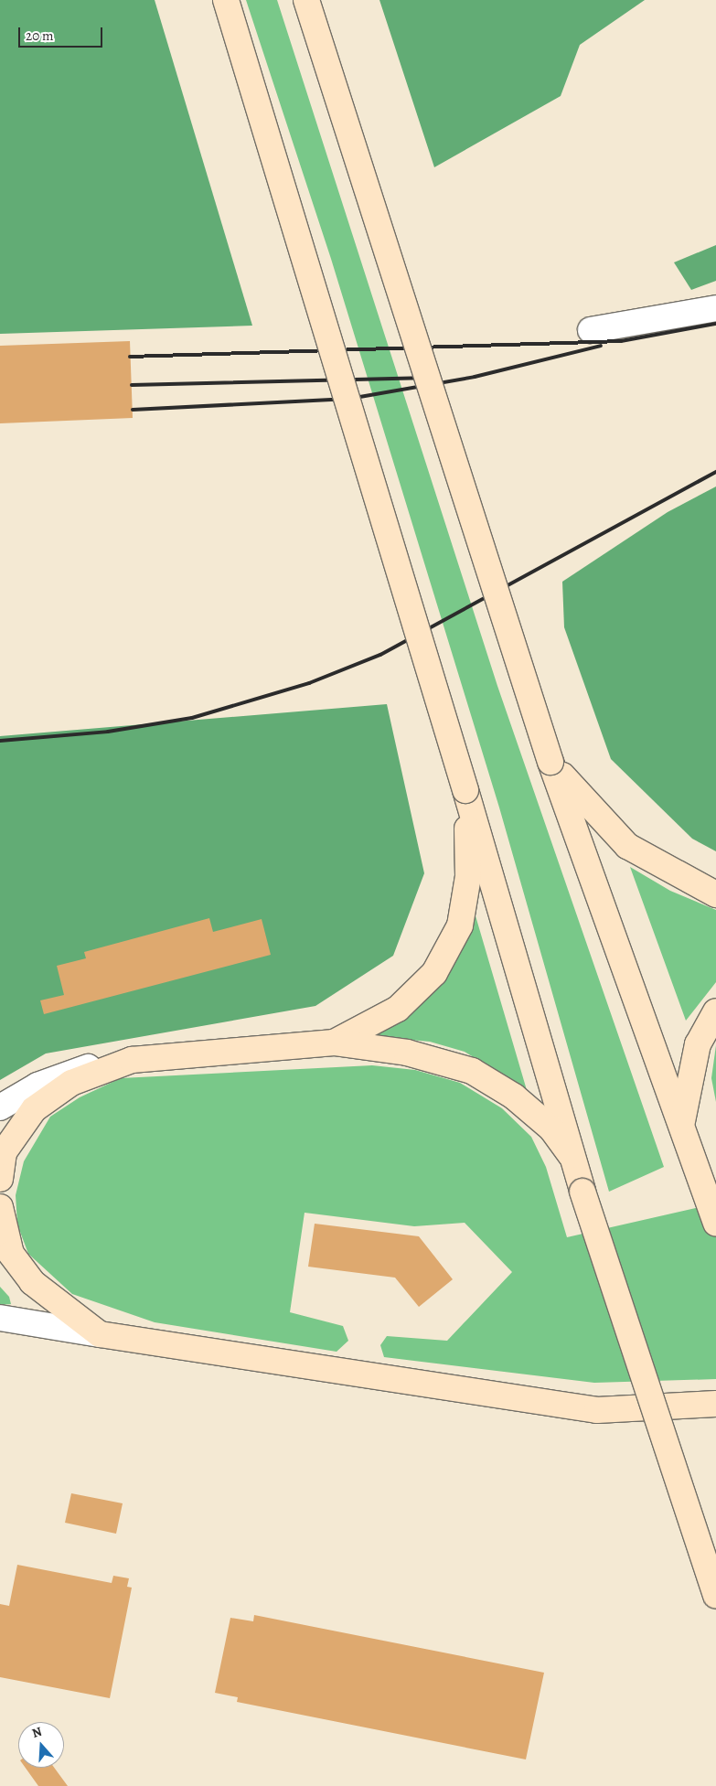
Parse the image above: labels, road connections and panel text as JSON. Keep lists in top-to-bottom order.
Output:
{
  "scale_bar": "20 m",
  "north": "top"
}
